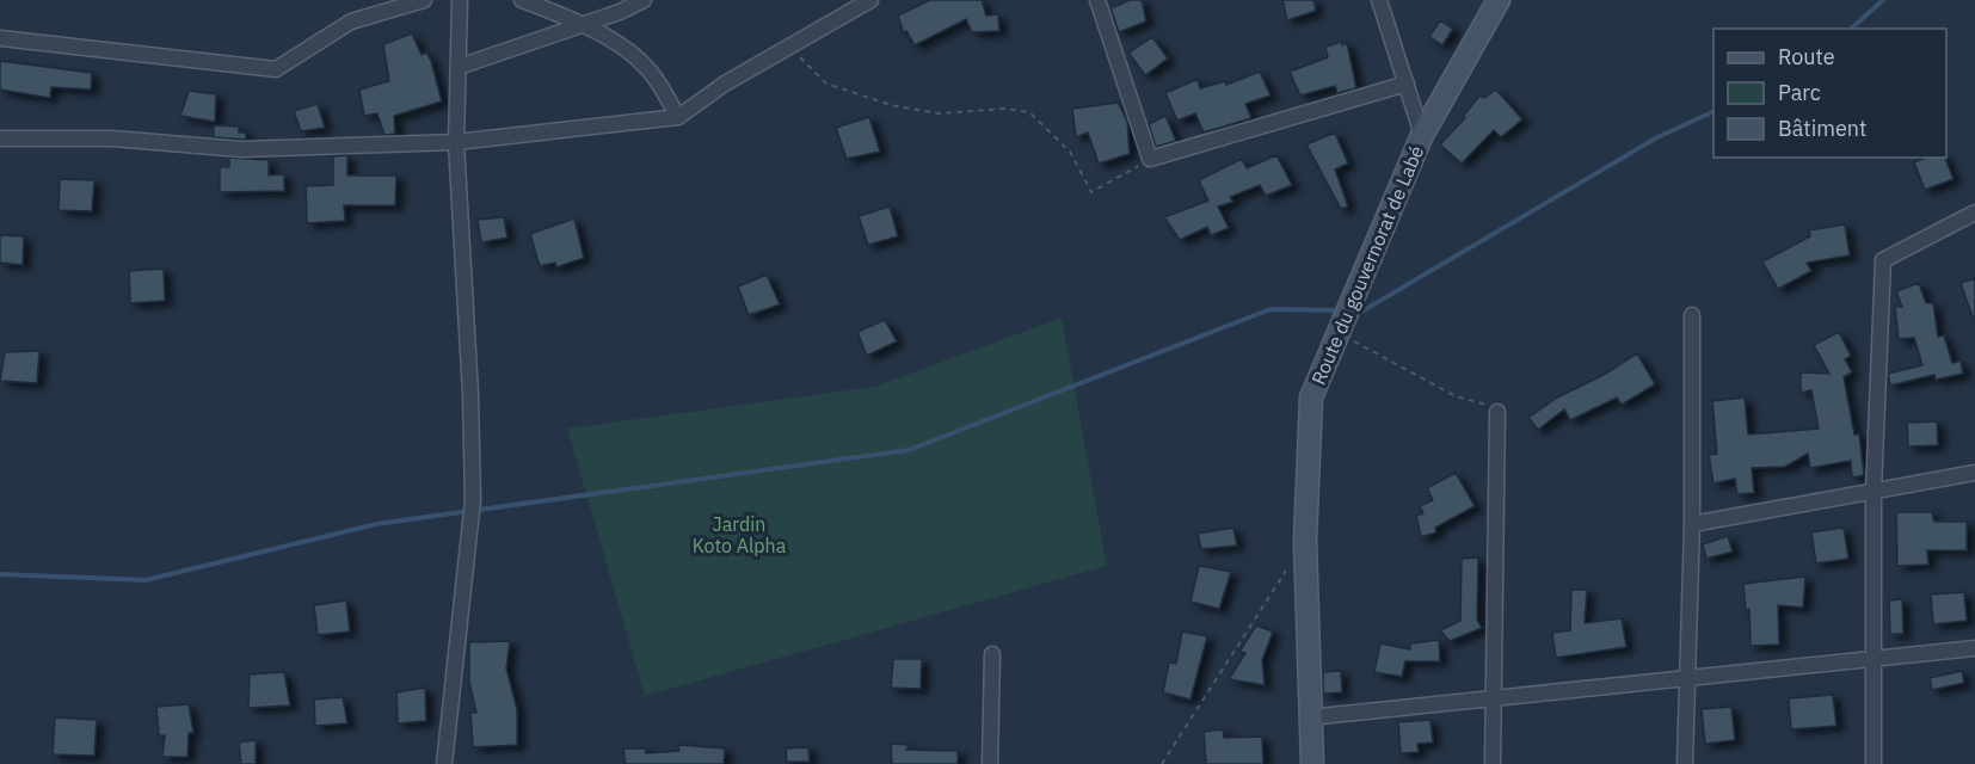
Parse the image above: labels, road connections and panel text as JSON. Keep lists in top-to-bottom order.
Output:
{
  "streets": {
    "street": ["Route du gouvernorat de Labé"]
  },
  "parks": ["Jardin Koto Alpha"],
  "legend": ["Route", "Parc", "Bâtiment"]
}
